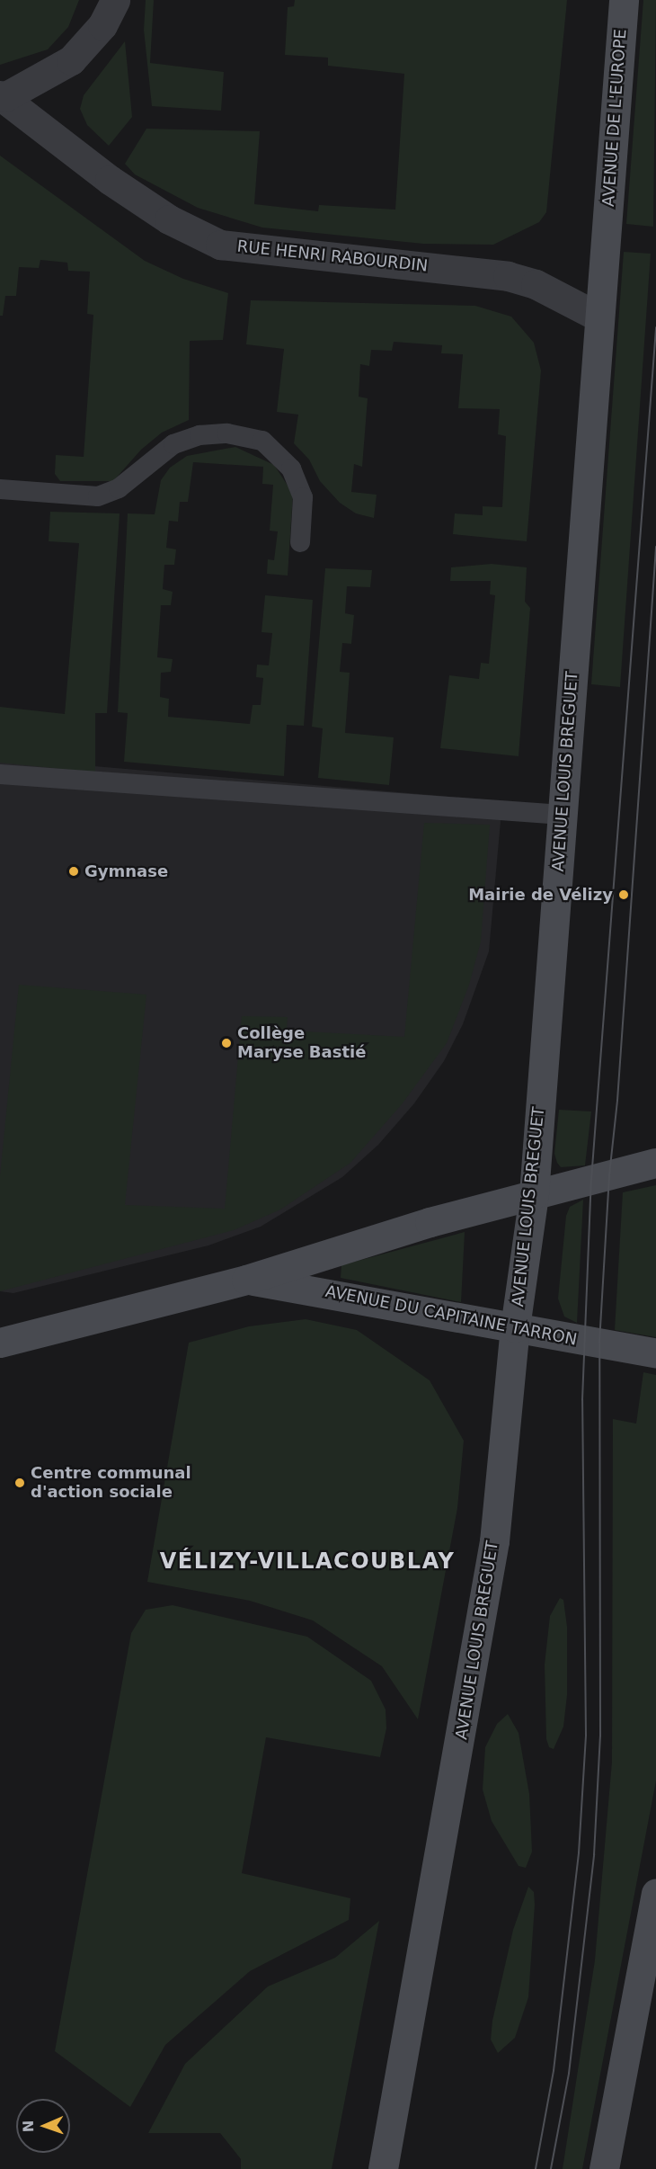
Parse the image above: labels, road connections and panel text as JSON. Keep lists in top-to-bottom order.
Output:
{
  "streets": {
    "main road": ["AVENUE DE L'EUROPE", "AVENUE LOUIS BREGUET", "AVENUE DU CAPITAINE TARRON"],
    "street": ["RUE HENRI RABOURDIN"]
  },
  "crossings": [
    ["AVENUE DE L'EUROPE", "AVENUE LOUIS BREGUET"],
    ["RUE HENRI RABOURDIN", "AVENUE LOUIS BREGUET"],
    ["AVENUE LOUIS BREGUET", "AVENUE DU CAPITAINE TARRON"]
  ],
  "districts": ["VÉLIZY-VILLACOUBLAY"],
  "places": [
    "Gymnase",
    "Mairie de Vélizy",
    "Collège Maryse Bastié",
    "Centre communal d'action sociale"
  ],
  "north": "left"
}
